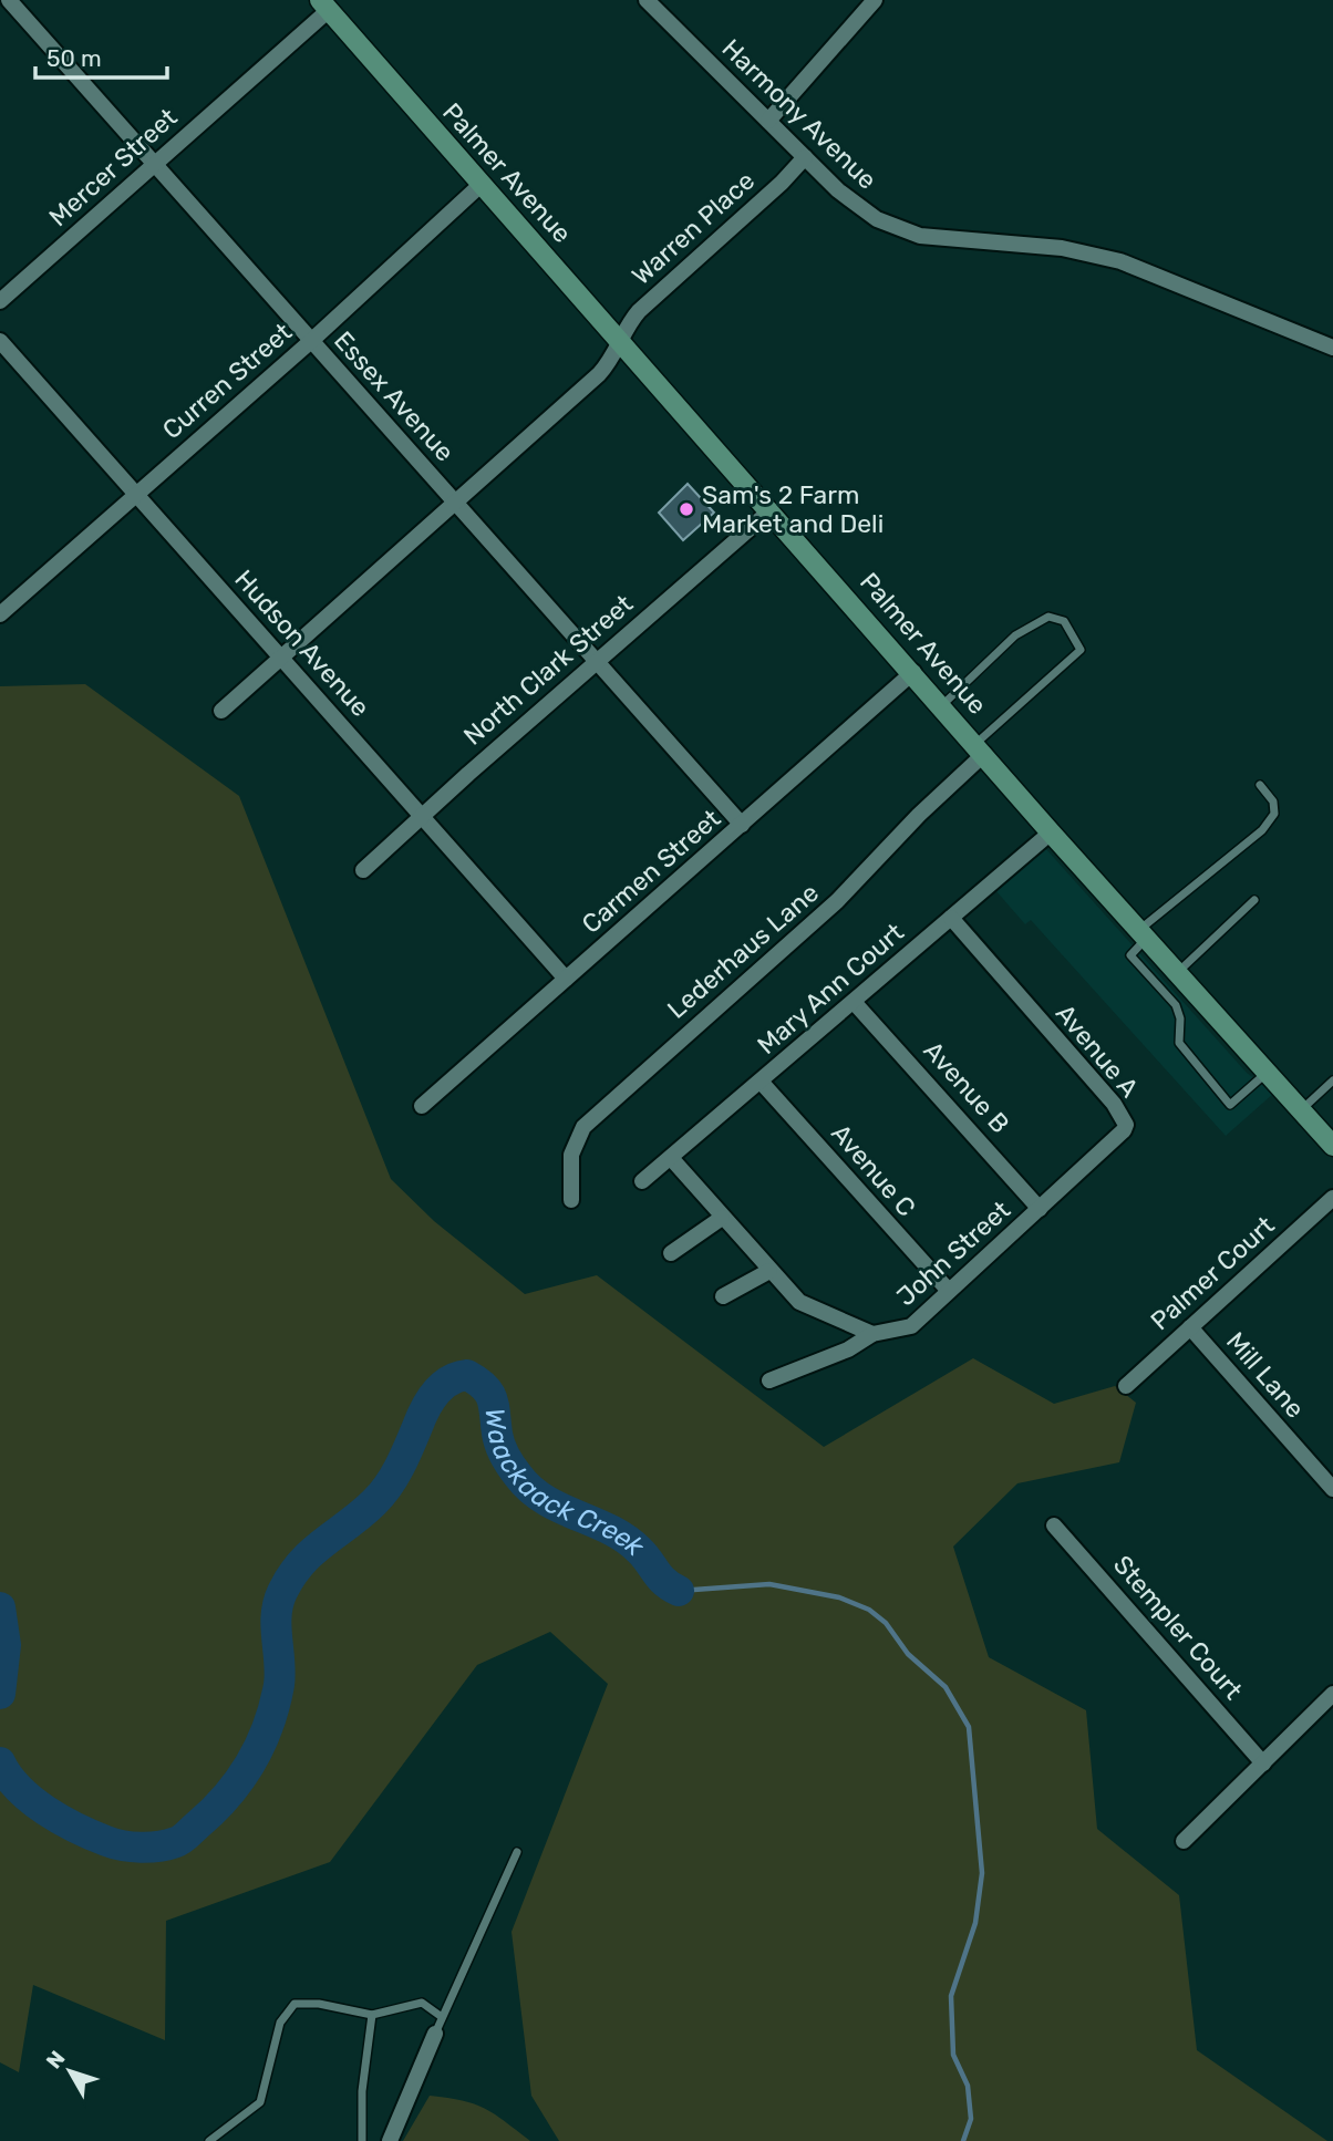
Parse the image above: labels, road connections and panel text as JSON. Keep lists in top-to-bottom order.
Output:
{
  "streets": {
    "street": [
      "Harmony Avenue",
      "Mercer Street",
      "Palmer Avenue",
      "Warren Place",
      "Curren Street",
      "Essex Avenue",
      "Hudson Avenue",
      "North Clark Street",
      "Carmen Street",
      "Lederhaus Lane",
      "Mary Ann Court",
      "Avenue A",
      "Avenue B",
      "Avenue C",
      "John Street",
      "Palmer Court",
      "Mill Lane",
      "Stempler Court"
    ]
  },
  "crossings": [
    ["Harmony Avenue", "Warren Place"],
    ["Mercer Street", "Palmer Avenue"],
    ["Mercer Street", "Essex Avenue"],
    ["Palmer Avenue", "Warren Place"],
    ["Palmer Avenue", "Curren Street"],
    ["Palmer Avenue", "North Clark Street"],
    ["Palmer Avenue", "Carmen Street"],
    ["Palmer Avenue", "Lederhaus Lane"],
    ["Palmer Avenue", "Mary Ann Court"],
    ["Warren Place", "Essex Avenue"],
    ["Warren Place", "Hudson Avenue"],
    ["Curren Street", "Essex Avenue"],
    ["Curren Street", "Hudson Avenue"],
    ["Essex Avenue", "North Clark Street"],
    ["Essex Avenue", "Carmen Street"],
    ["Hudson Avenue", "North Clark Street"],
    ["Hudson Avenue", "Carmen Street"],
    ["Mary Ann Court", "Avenue A"],
    ["Mary Ann Court", "Avenue B"],
    ["Mary Ann Court", "Avenue C"],
    ["Avenue A", "Avenue B"],
    ["Avenue A", "John Street"],
    ["Avenue B", "John Street"],
    ["Avenue C", "John Street"],
    ["Palmer Court", "Mill Lane"]
  ],
  "water": ["Waackaack Creek"],
  "places": ["Sam's 2 Farm Market and Deli"],
  "scale_bar": "50 m",
  "north": "top left"
}
